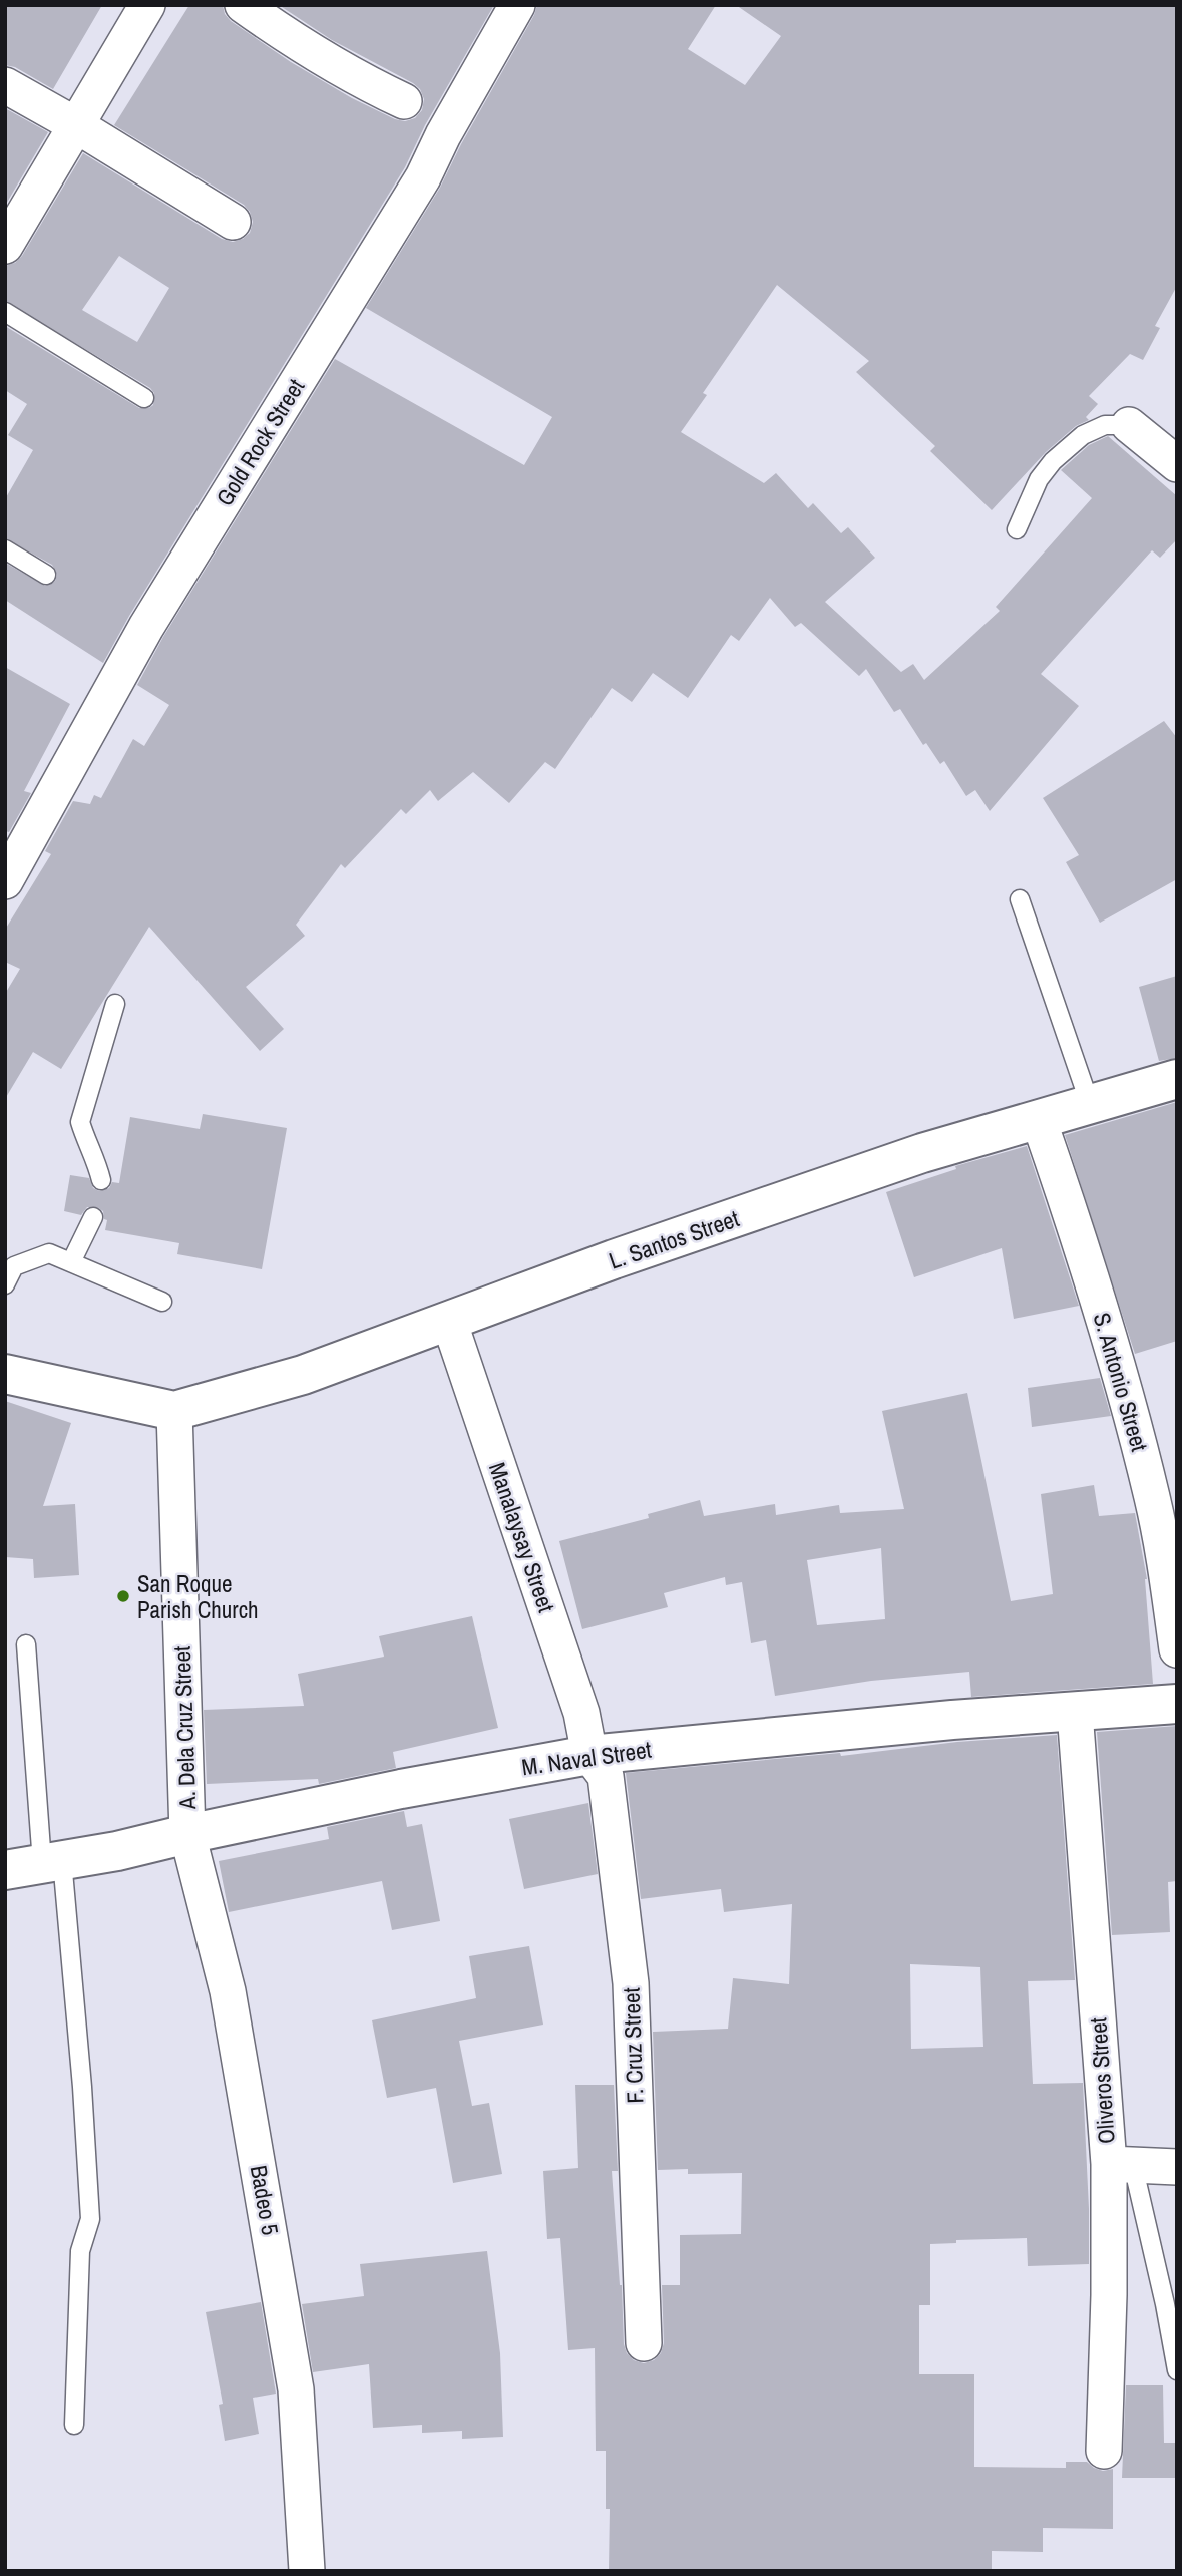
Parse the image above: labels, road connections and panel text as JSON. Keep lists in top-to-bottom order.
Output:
{
  "streets": {
    "main road": ["L. Santos Street", "M. Naval Street"],
    "street": [
      "Gold Rock Street",
      "S. Antonio Street",
      "Manalaysay Street",
      "A. Dela Cruz Street",
      "F. Cruz Street",
      "Oliveros Street",
      "Badeo 5"
    ]
  },
  "crossings": [
    ["L. Santos Street", "S. Antonio Street"],
    ["L. Santos Street", "Manalaysay Street"],
    ["L. Santos Street", "A. Dela Cruz Street"],
    ["Manalaysay Street", "M. Naval Street"],
    ["Manalaysay Street", "F. Cruz Street"],
    ["A. Dela Cruz Street", "M. Naval Street"],
    ["A. Dela Cruz Street", "Badeo 5"],
    ["M. Naval Street", "F. Cruz Street"],
    ["M. Naval Street", "Oliveros Street"],
    ["M. Naval Street", "Badeo 5"]
  ],
  "places": ["San Roque Parish Church"]
}
